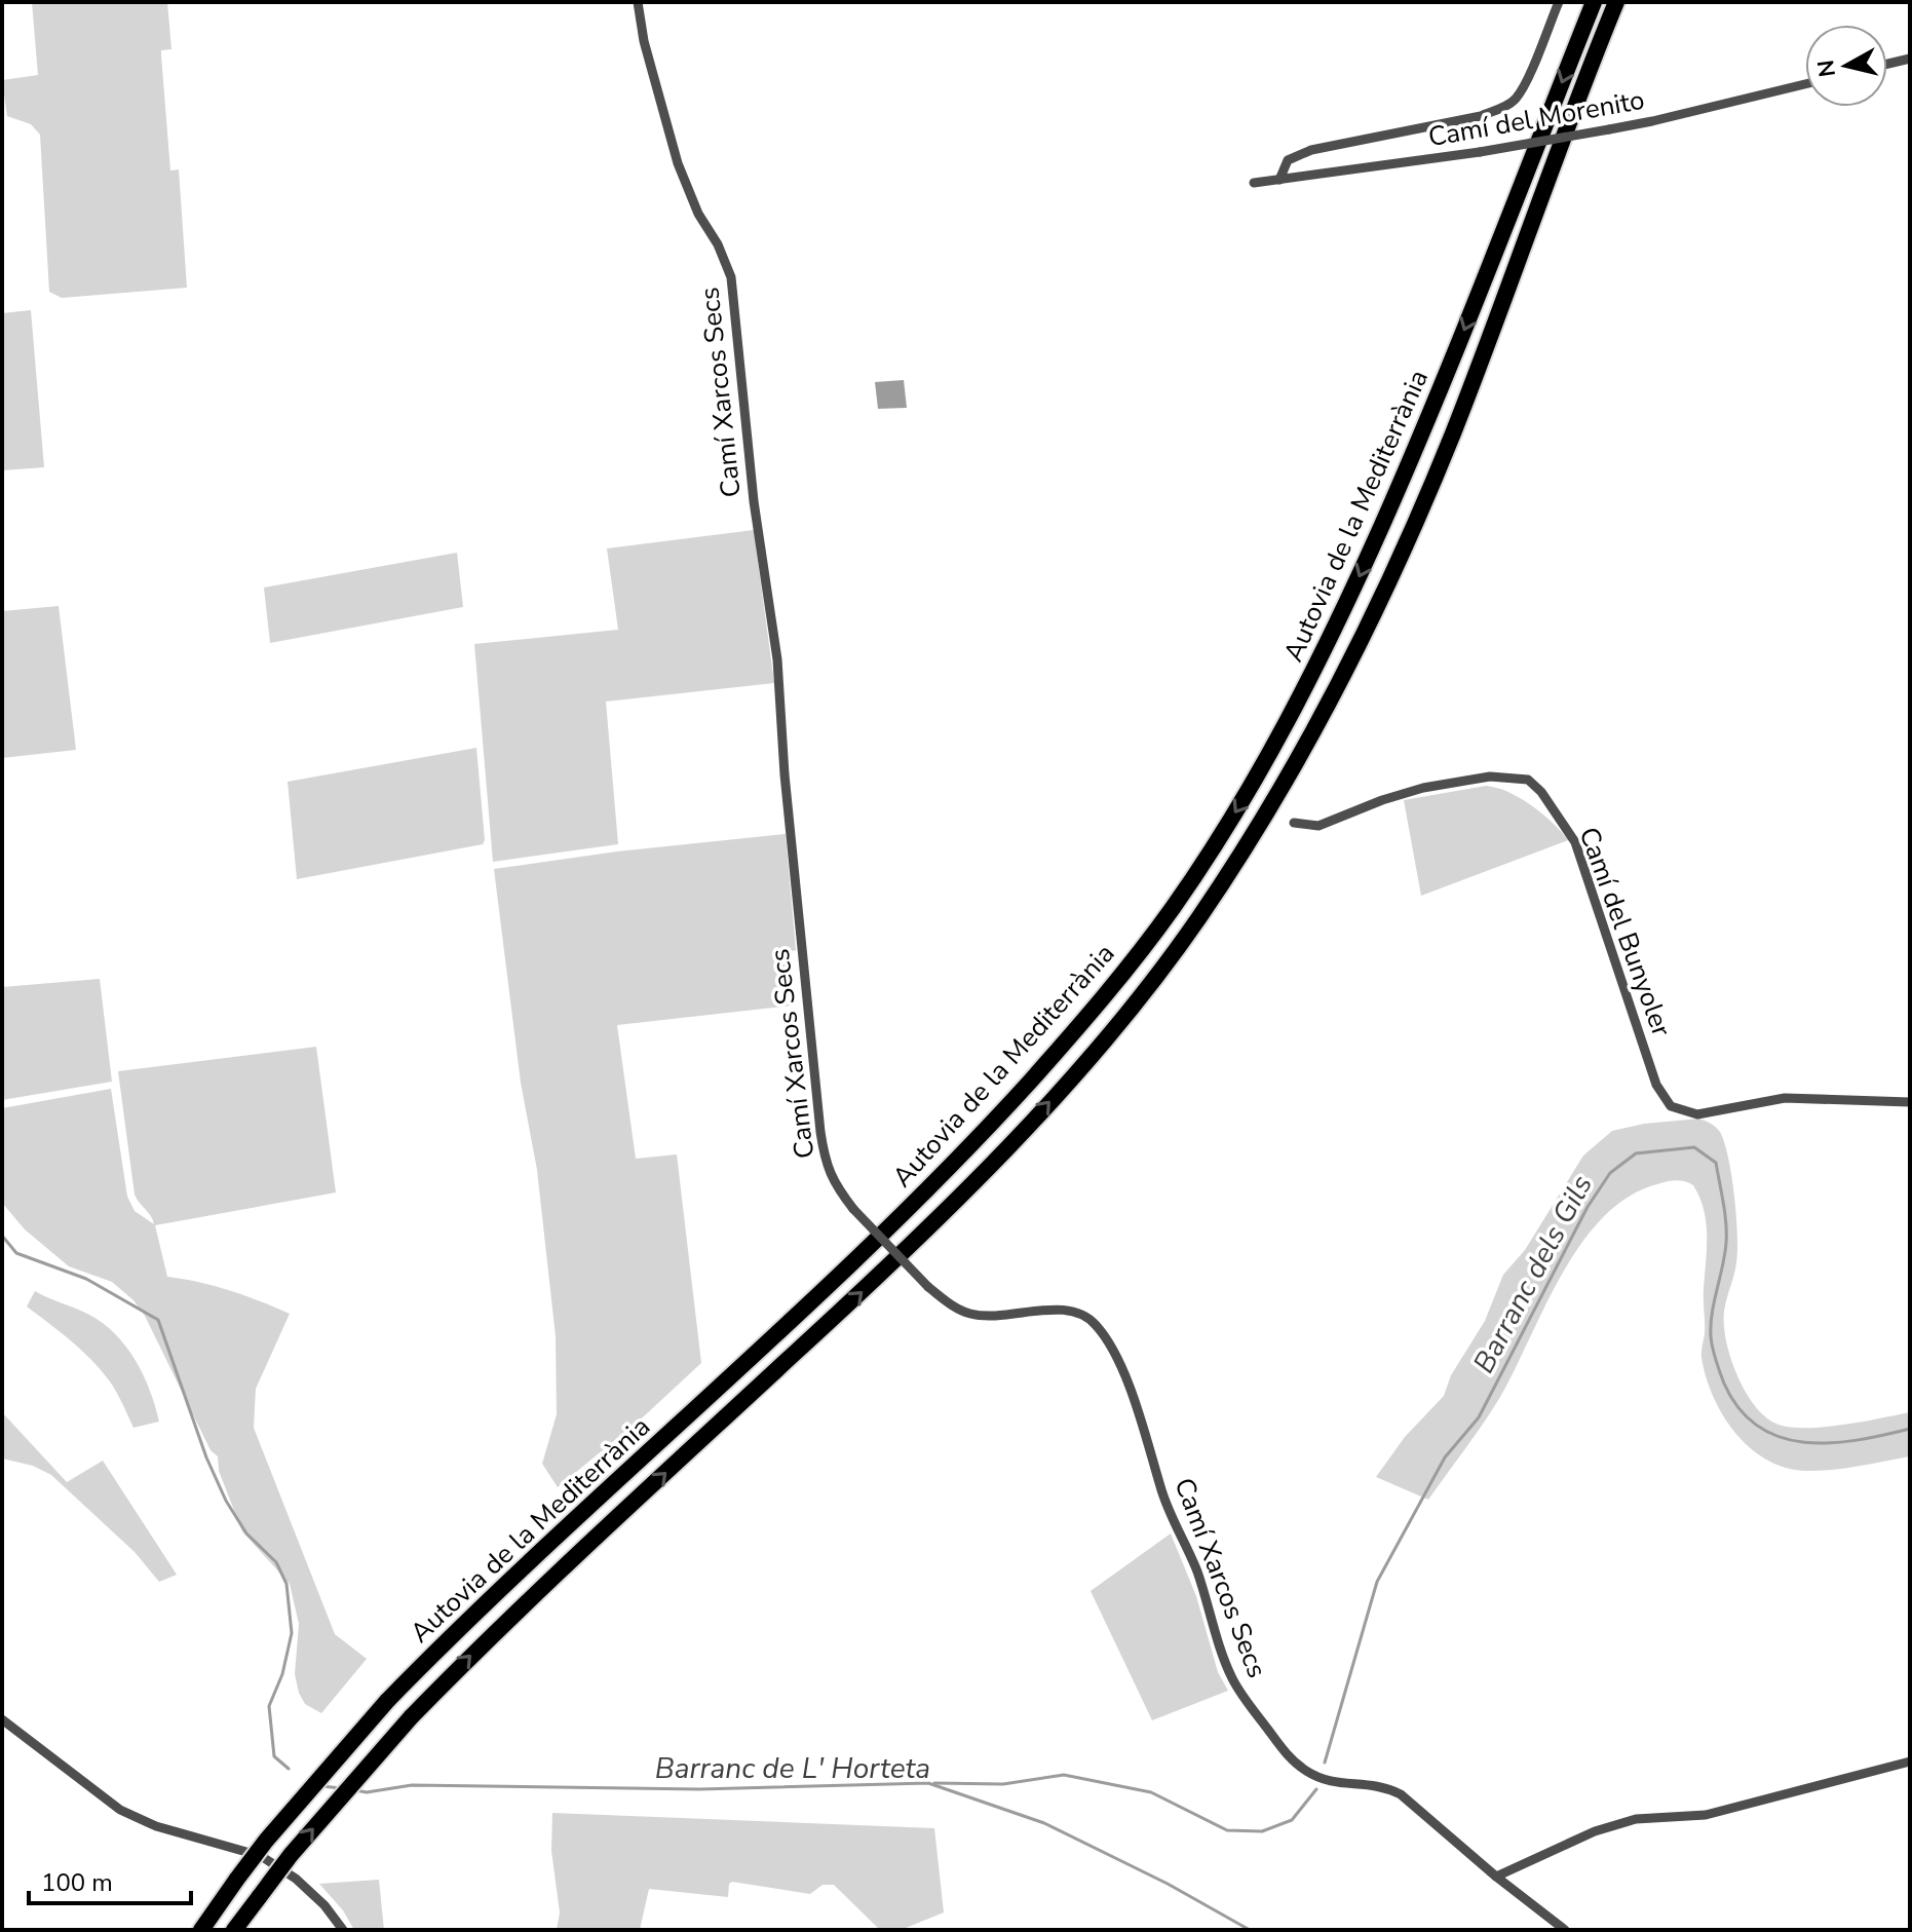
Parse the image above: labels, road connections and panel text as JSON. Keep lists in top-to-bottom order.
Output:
{
  "streets": {
    "highway": ["Autovia de la Mediterrània"],
    "street": ["Camí del Morenito", "Camí Xarcos Secs", "Camí del Bunyoler"]
  },
  "water": ["Barranc dels Gils", "Barranc de L' Horteta"],
  "scale_bar": "100 m",
  "north": "left"
}
